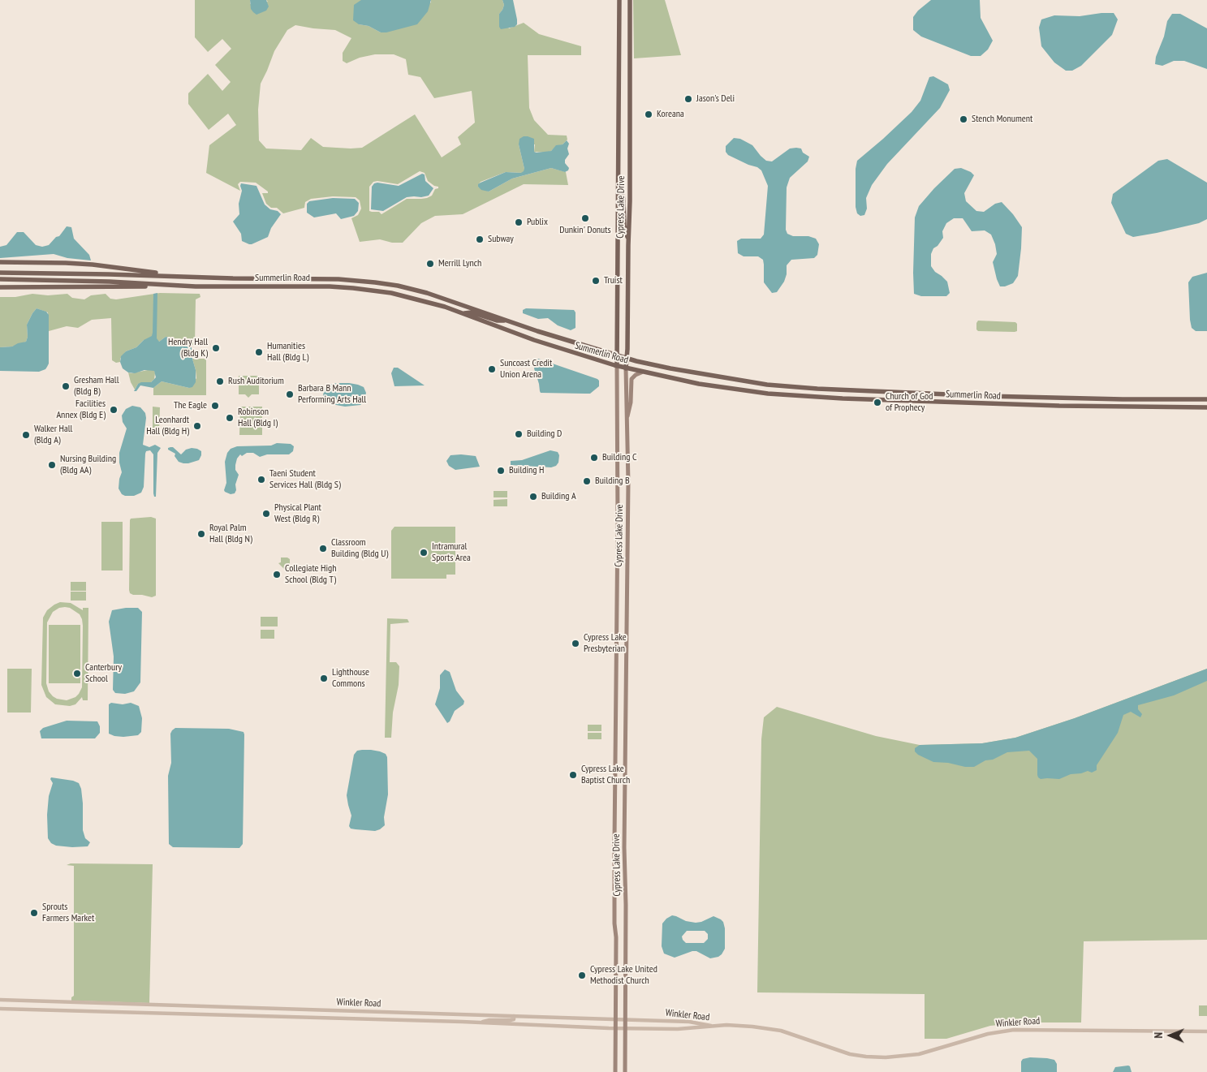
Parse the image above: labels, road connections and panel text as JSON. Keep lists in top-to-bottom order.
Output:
{
  "streets": {
    "main road": ["Cypress Lake Drive", "Summerlin Road"],
    "street": ["Winkler Road"]
  },
  "crossings": [
    ["Cypress Lake Drive", "Summerlin Road"],
    ["Cypress Lake Drive", "Winkler Road"]
  ],
  "places": [
    "Jason's Deli",
    "Koreana",
    "Stench Monument",
    "Dunkin' Donuts",
    "Publix",
    "Subway",
    "Merrill Lynch",
    "Truist",
    "Hendry Hall (Bldg K)",
    "Humanities Hall (Bldg L)",
    "Suncoast Credit Union Arena",
    "Rush Auditorium",
    "Gresham Hall (Bldg B)",
    "Barbara B Mann Performing Arts Hall",
    "Church of God of Prophecy",
    "The Eagle",
    "Facilities Annex (Bldg E)",
    "Robinson Hall (Bldg I)",
    "Leonhardt Hall (Bldg H)",
    "Building D",
    "Walker Hall (Bldg A)",
    "Building C",
    "Nursing Building (Bldg AA)",
    "Building H",
    "Taeni Student Services Hall (Bldg S)",
    "Building B",
    "Building A",
    "Physical Plant West (Bldg R)",
    "Royal Palm Hall (Bldg N)",
    "Classroom Building (Bldg U)",
    "Intramural Sports Area",
    "Collegiate High School (Bldg T)",
    "Cypress Lake Presbyterian",
    "Canterbury School",
    "Lighthouse Commons",
    "Cypress Lake Baptist Church",
    "Sprouts Farmers Market",
    "Cypress Lake United Methodist Church"
  ],
  "north": "left"
}
